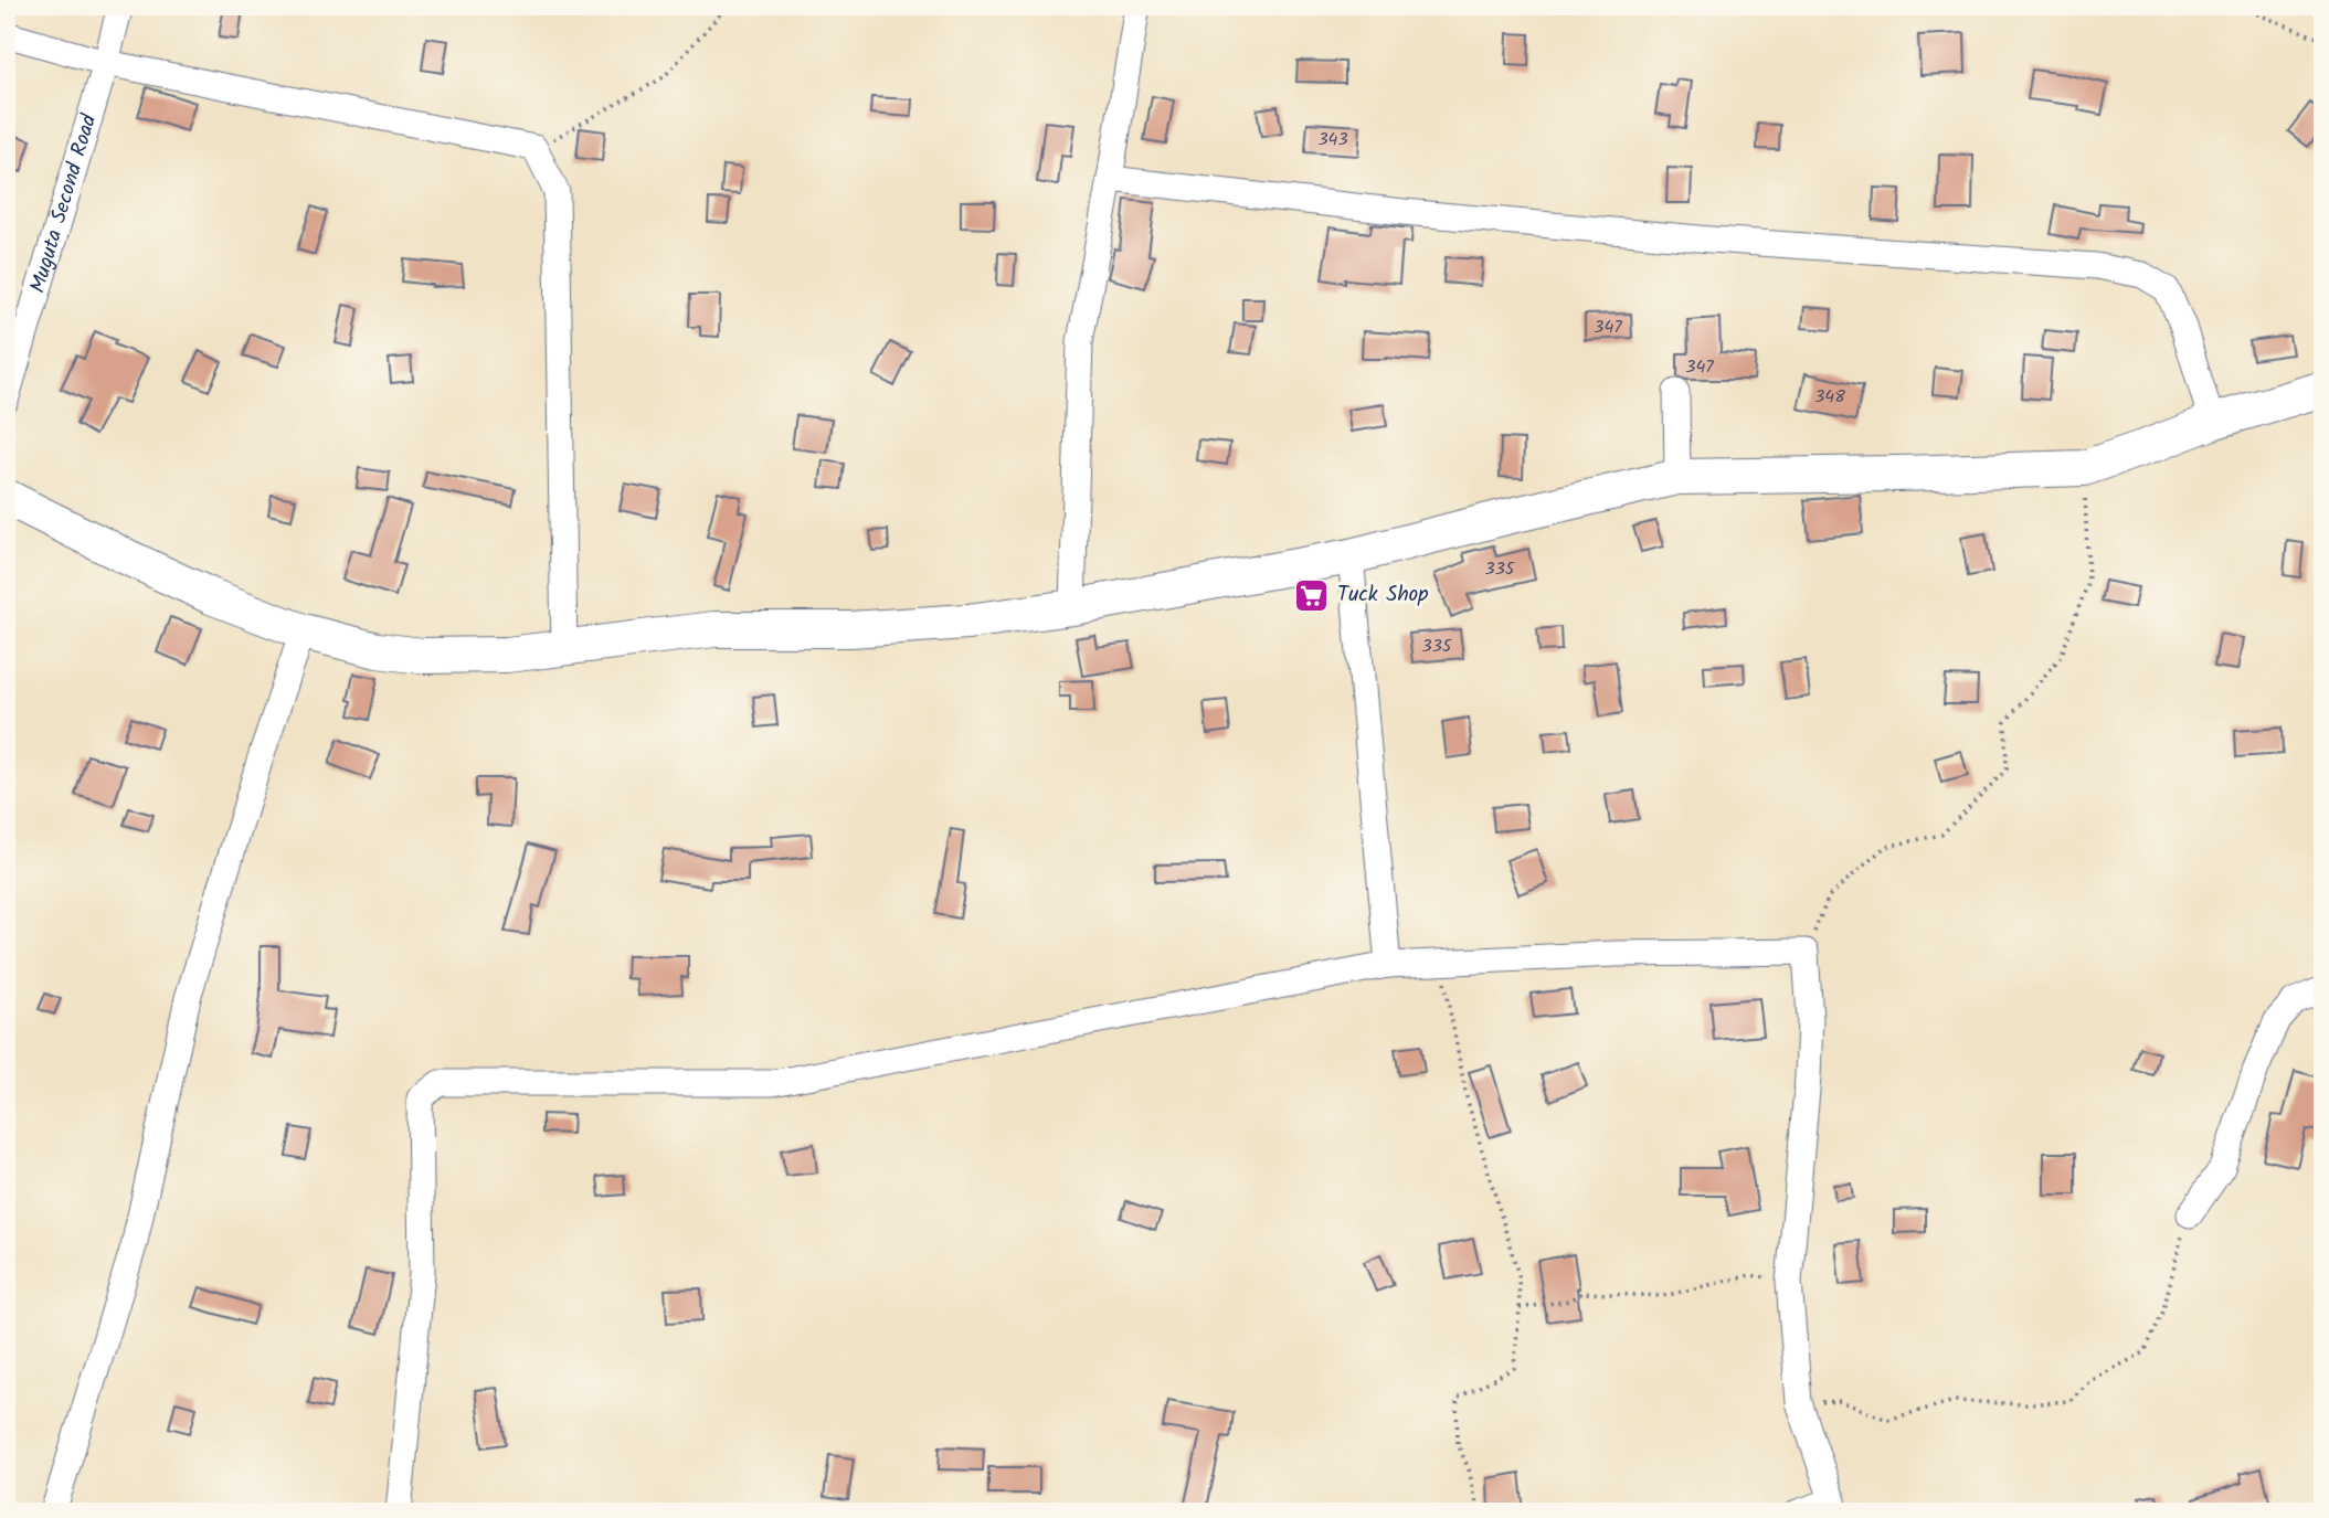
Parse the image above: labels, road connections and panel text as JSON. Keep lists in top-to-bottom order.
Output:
{
  "streets": {
    "street": ["Muguta Second Road"]
  },
  "places": {
    "supermarket": ["Tuck Shop"]
  },
  "house_numbers": [
    "343",
    "347",
    "347",
    "348",
    "335",
    "335"
  ]
}
